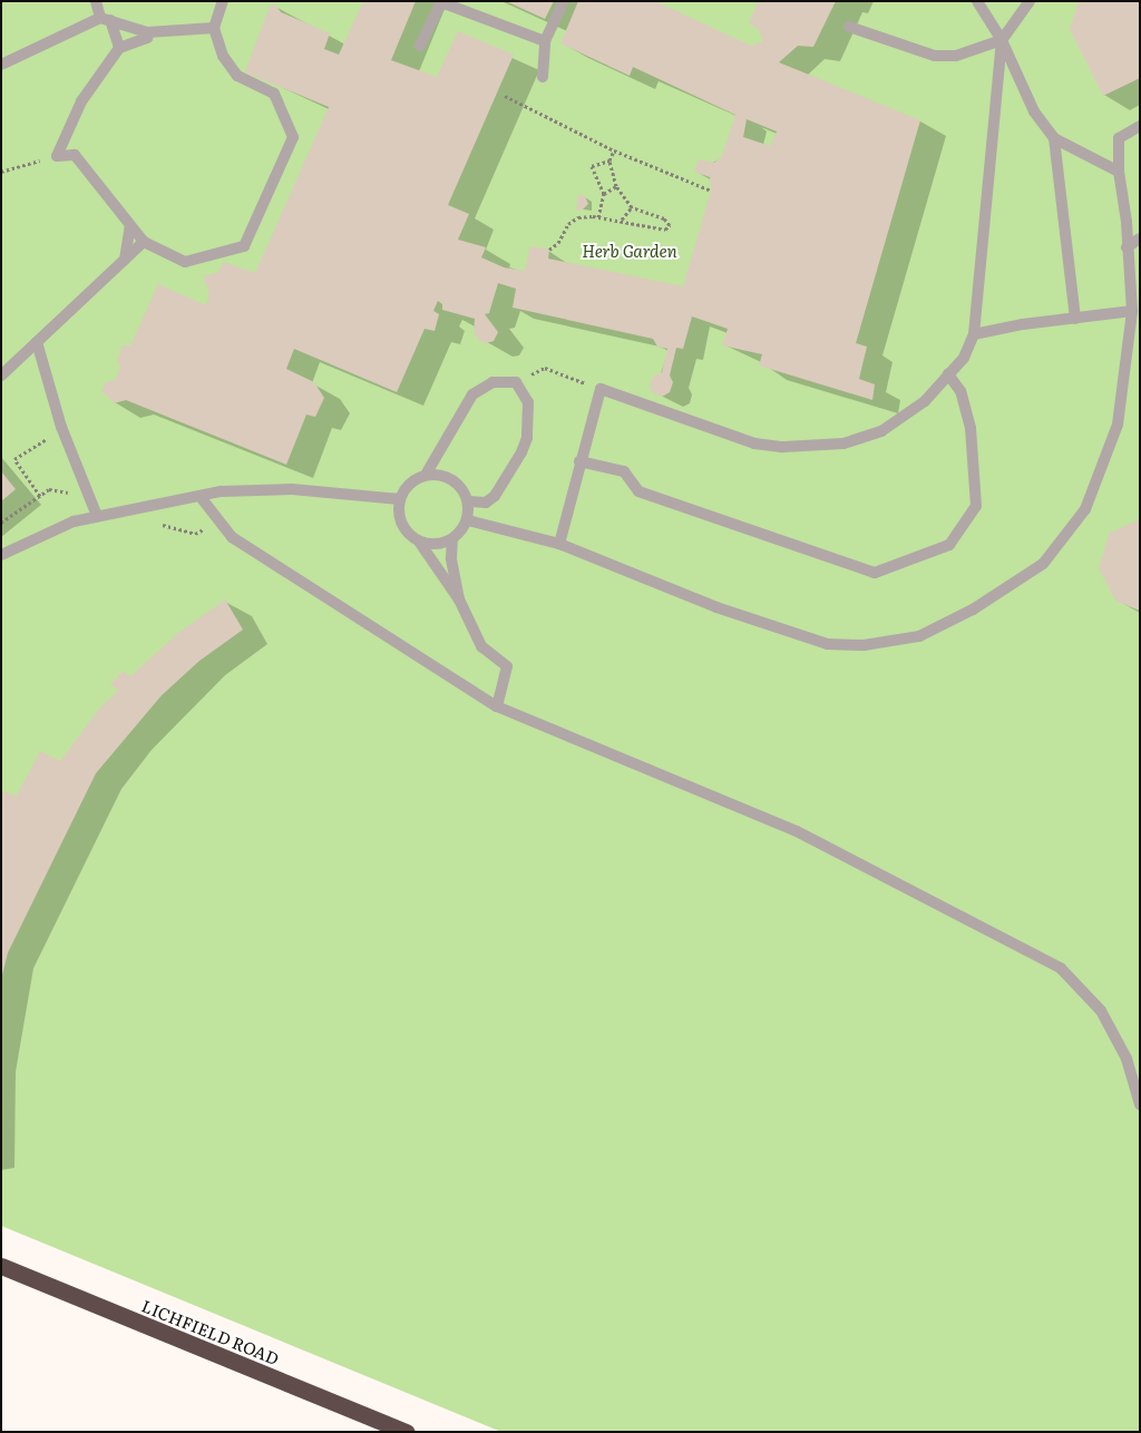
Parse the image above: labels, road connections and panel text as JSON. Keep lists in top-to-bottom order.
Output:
{
  "streets": {
    "highway": ["LICHFIELD ROAD"]
  },
  "parks": ["Herb Garden"]
}
